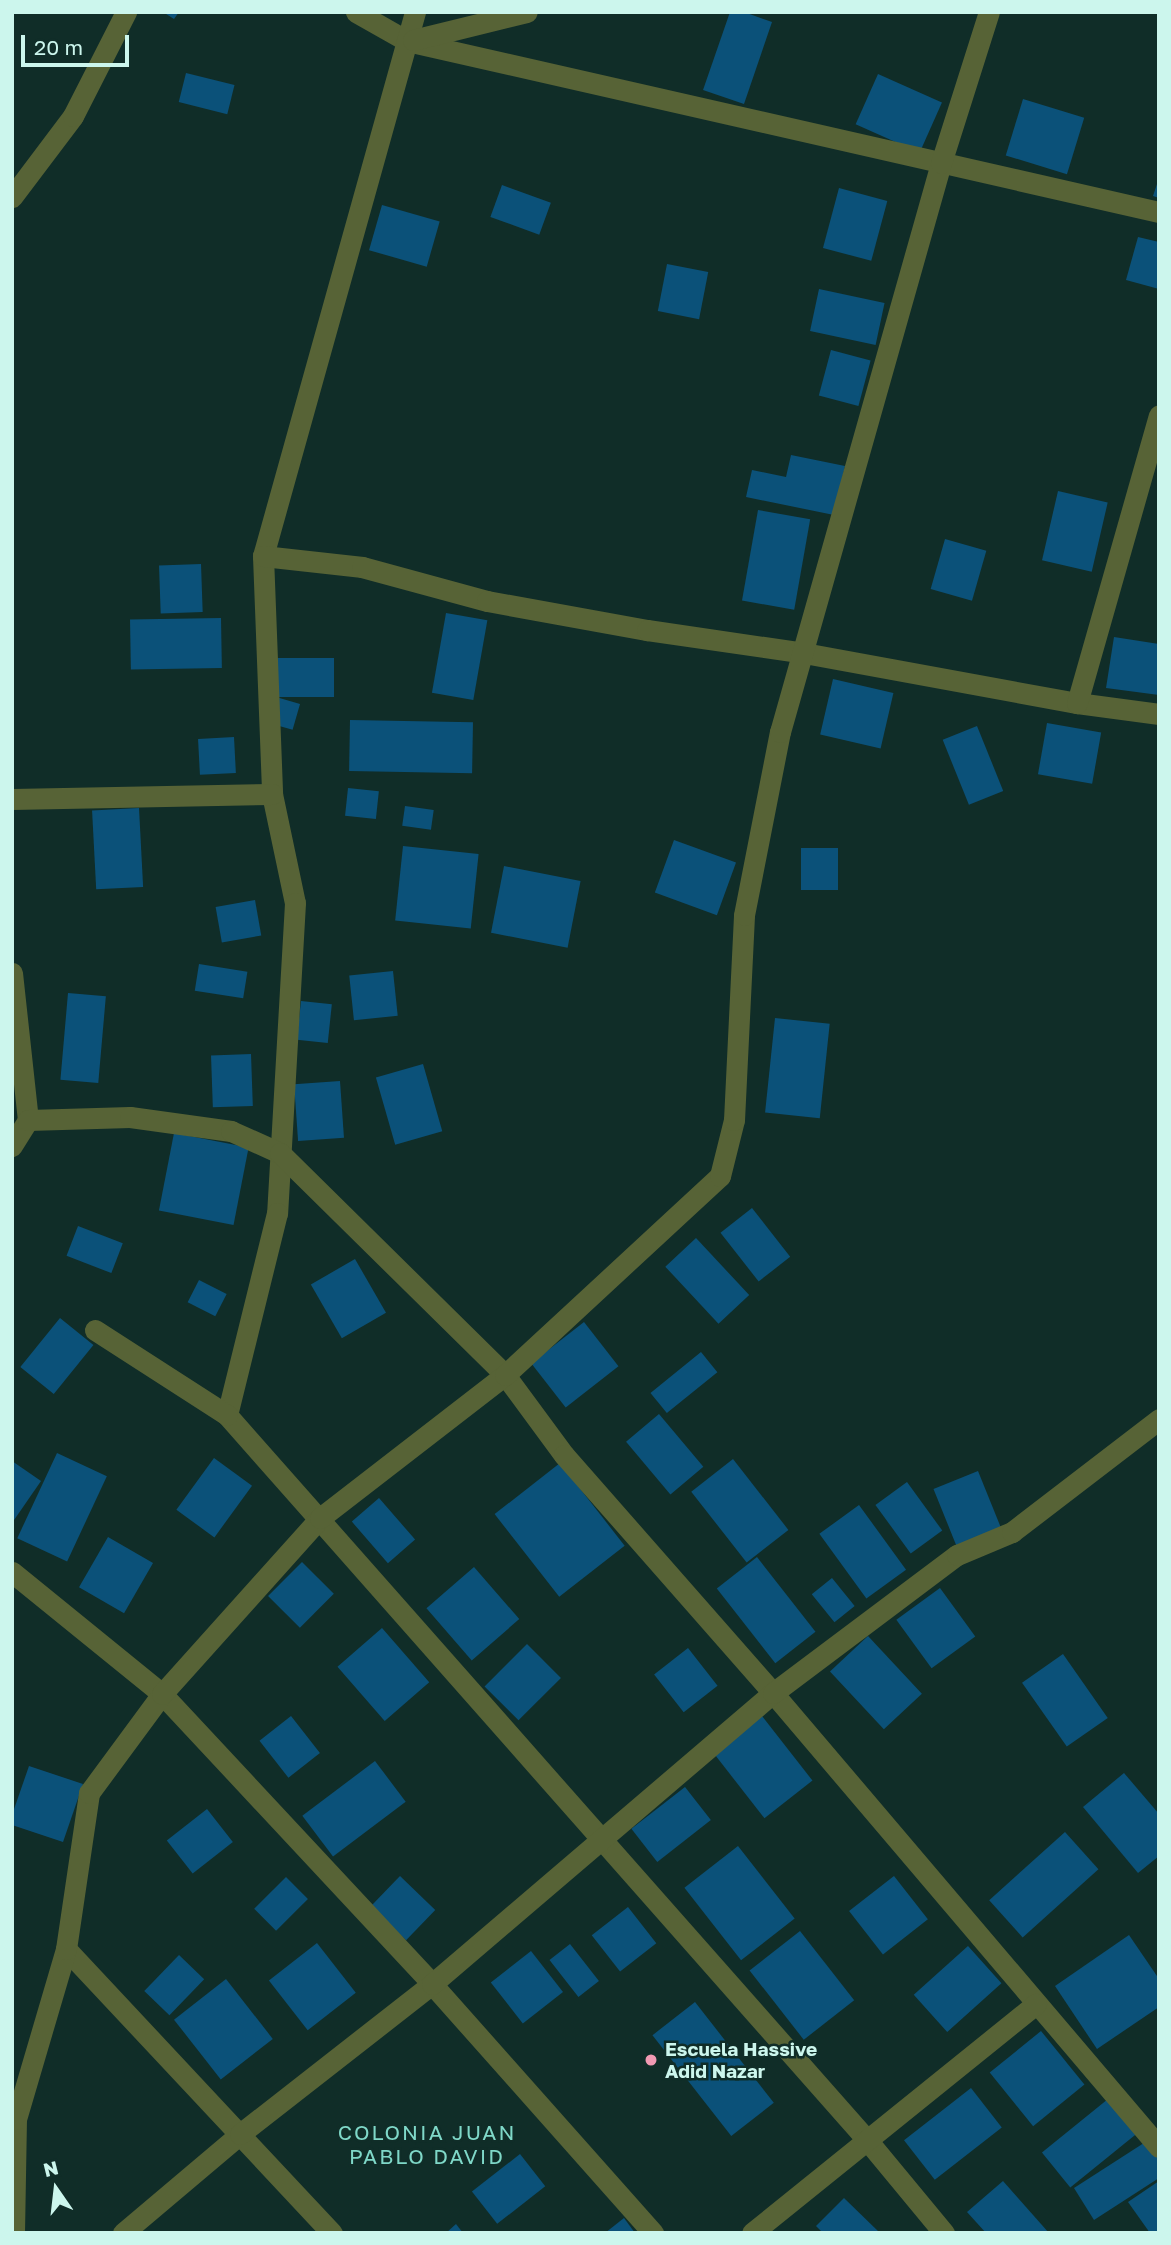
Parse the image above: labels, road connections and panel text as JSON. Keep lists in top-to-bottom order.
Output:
{
  "districts": ["COLONIA JUAN PABLO DAVID"],
  "places": ["Escuela Hassive Adid Nazar"],
  "scale_bar": "20 m",
  "north": "top"
}
